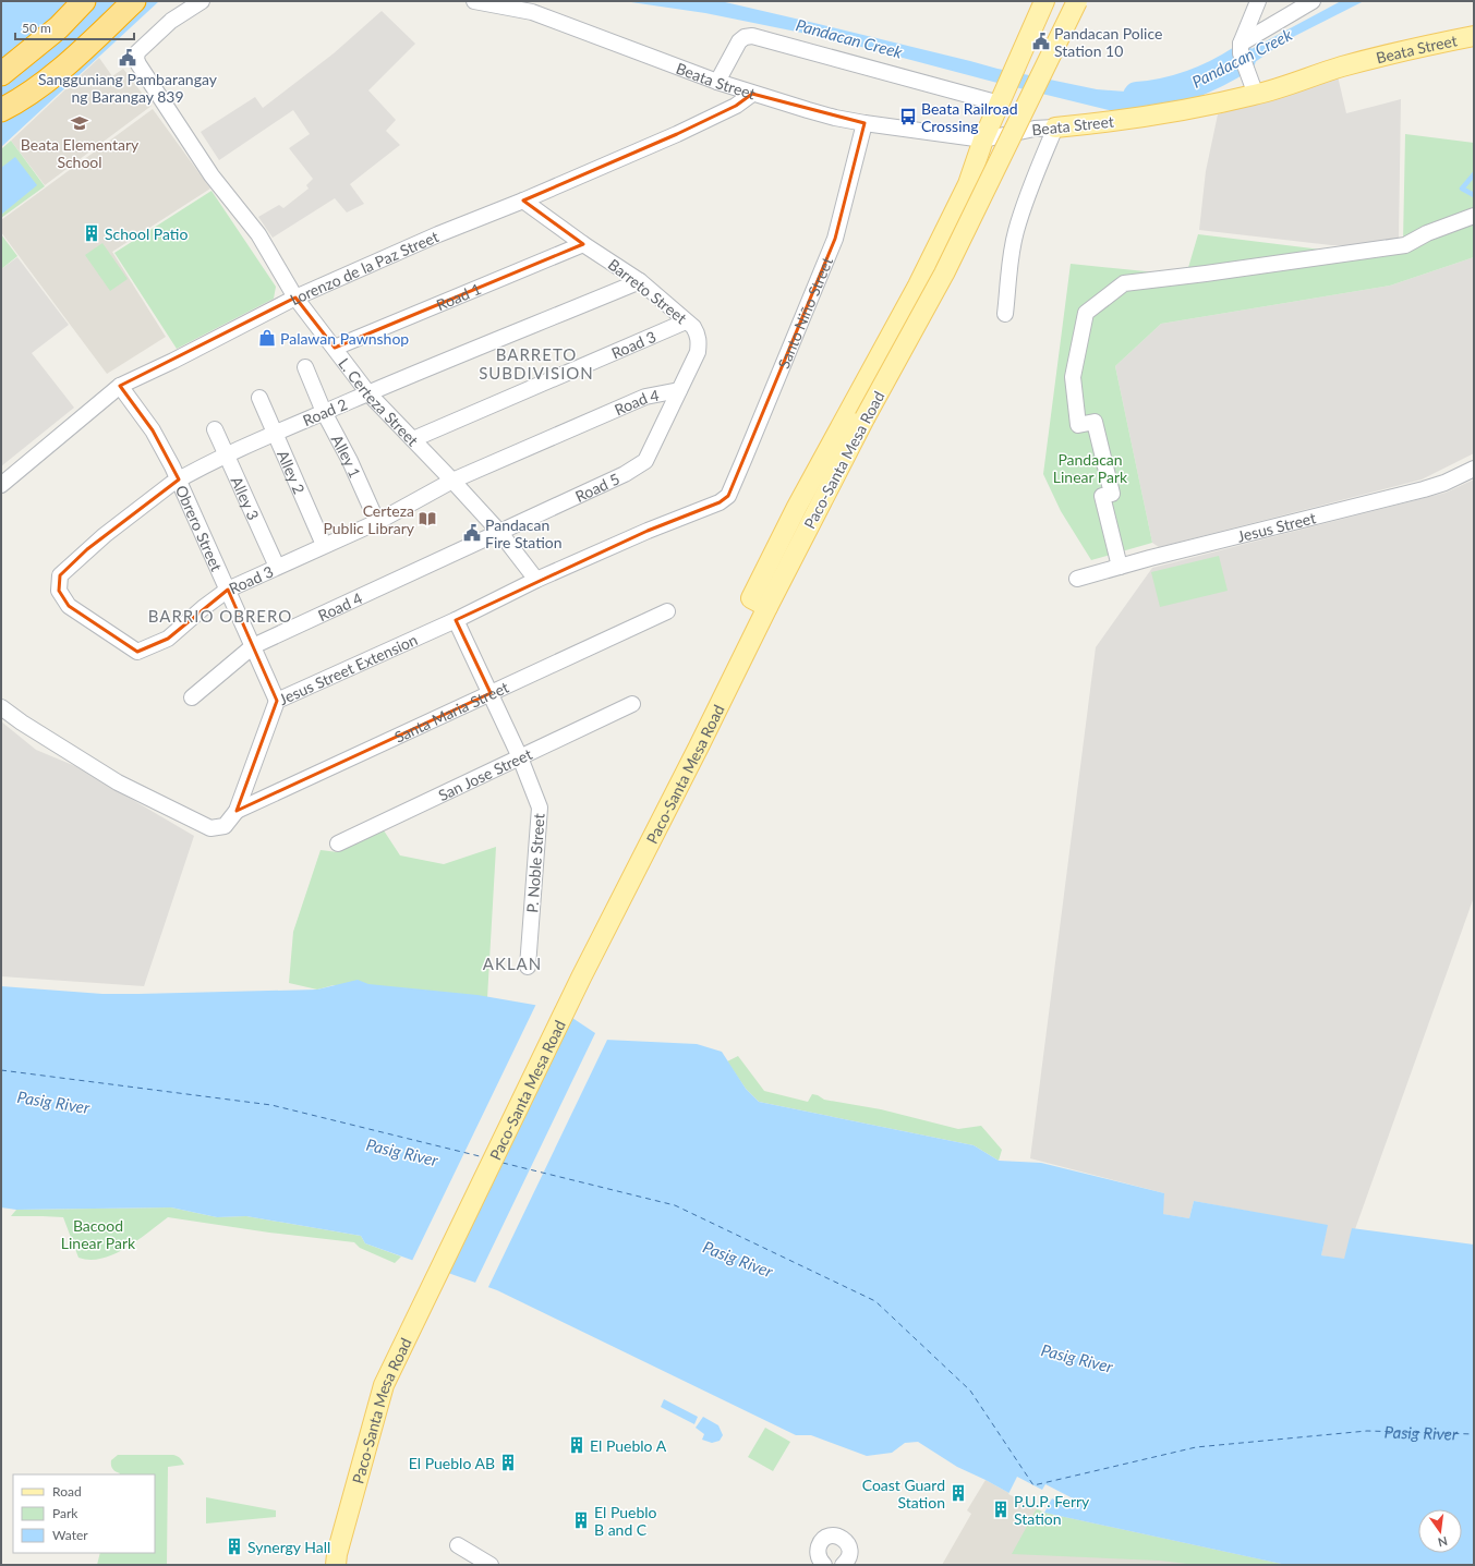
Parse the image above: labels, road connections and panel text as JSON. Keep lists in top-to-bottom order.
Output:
{
  "streets": {
    "main road": ["Beata Street", "Paco-Santa Mesa Road"],
    "street": [
      "Lorenzo de la Paz Street",
      "Barreto Street",
      "Road 1",
      "Santo Niño Street",
      "Road 3",
      "L. Certeza Street",
      "Road 4",
      "Road 2",
      "Alley 1",
      "Alley 2",
      "Road 5",
      "Alley 3",
      "Obrero Street",
      "Jesus Street",
      "Jesus Street Extension",
      "Santa Maria Street",
      "San Jose Street",
      "P. Noble Street"
    ]
  },
  "crossings": [
    ["Beata Street", "Lorenzo de la Paz Street"],
    ["Beata Street", "Santo Niño Street"],
    ["Beata Street", "Paco-Santa Mesa Road"],
    ["Lorenzo de la Paz Street", "Barreto Street"],
    ["Lorenzo de la Paz Street", "L. Certeza Street"],
    ["Lorenzo de la Paz Street", "Obrero Street"],
    ["Barreto Street", "Road 1"],
    ["Barreto Street", "Road 3"],
    ["Barreto Street", "Road 4"],
    ["Barreto Street", "Road 2"],
    ["Barreto Street", "Road 5"],
    ["Road 1", "L. Certeza Street"],
    ["Santo Niño Street", "Jesus Street Extension"],
    ["Road 3", "L. Certeza Street"],
    ["Road 3", "Road 4"],
    ["Road 3", "Road 2"],
    ["Road 3", "Alley 1"],
    ["Road 3", "Alley 2"],
    ["Road 3", "Alley 3"],
    ["Road 3", "Obrero Street"],
    ["L. Certeza Street", "Road 4"],
    ["L. Certeza Street", "Road 2"],
    ["L. Certeza Street", "Road 5"],
    ["L. Certeza Street", "Jesus Street Extension"],
    ["Road 4", "Road 5"],
    ["Road 4", "Obrero Street"],
    ["Road 2", "Alley 1"],
    ["Road 2", "Alley 2"],
    ["Road 2", "Alley 3"],
    ["Road 2", "Obrero Street"],
    ["Obrero Street", "Jesus Street Extension"],
    ["Jesus Street Extension", "Santa Maria Street"],
    ["Jesus Street Extension", "P. Noble Street"],
    ["Santa Maria Street", "P. Noble Street"],
    ["San Jose Street", "P. Noble Street"]
  ],
  "districts": ["BARRETO SUBDIVISION", "BARRIO OBRERO", "AKLAN"],
  "water": ["Pandacan Creek", "Pasig River"],
  "parks": ["Pandacan Linear Park", "Bacood Linear Park"],
  "places": {
    "public building": ["Pandacan Police Station 10", "Sangguniang Pambarangay ng Barangay 839", "Pandacan Fire Station"],
    "bus stop": ["Beata Railroad Crossing"],
    "school or university": ["Beata Elementary School"],
    "building": [
      "School Patio",
      "El Pueblo A",
      "El Pueblo AB",
      "Coast Guard Station",
      "P.U.P. Ferry Station",
      "El Pueblo B and C",
      "Synergy Hall"
    ],
    "shop": ["Palawan Pawnshop"],
    "library": ["Certeza Public Library"]
  },
  "legend": ["Road", "Park", "Water"],
  "scale_bar": "50 m",
  "north": "bottom"
}
